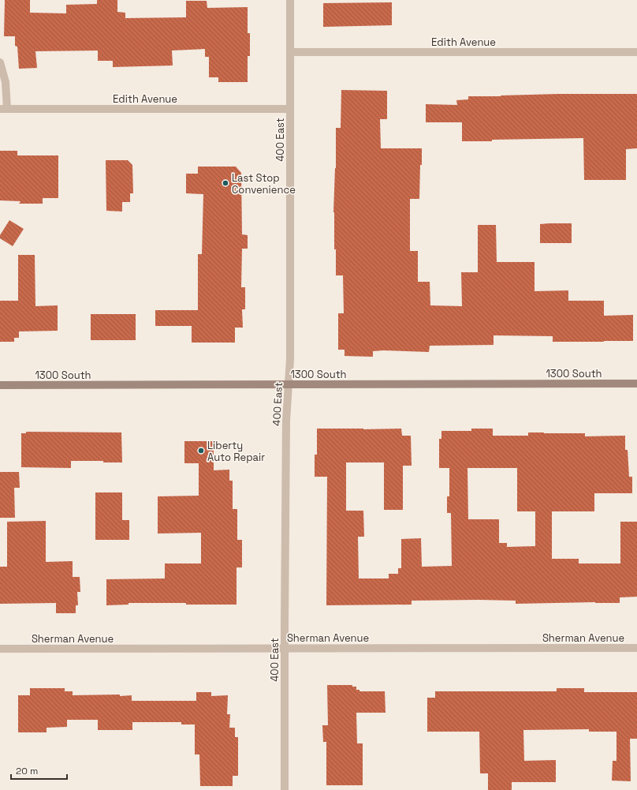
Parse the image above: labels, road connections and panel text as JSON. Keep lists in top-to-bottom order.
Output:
{
  "streets": {
    "main road": ["1300 South"],
    "street": ["Edith Avenue", "400 East", "Sherman Avenue"]
  },
  "crossings": [
    ["Edith Avenue", "400 East"],
    ["400 East", "1300 South"],
    ["400 East", "Sherman Avenue"]
  ],
  "places": ["Last Stop Convenience", "Liberty Auto Repair"],
  "scale_bar": "20 m"
}
